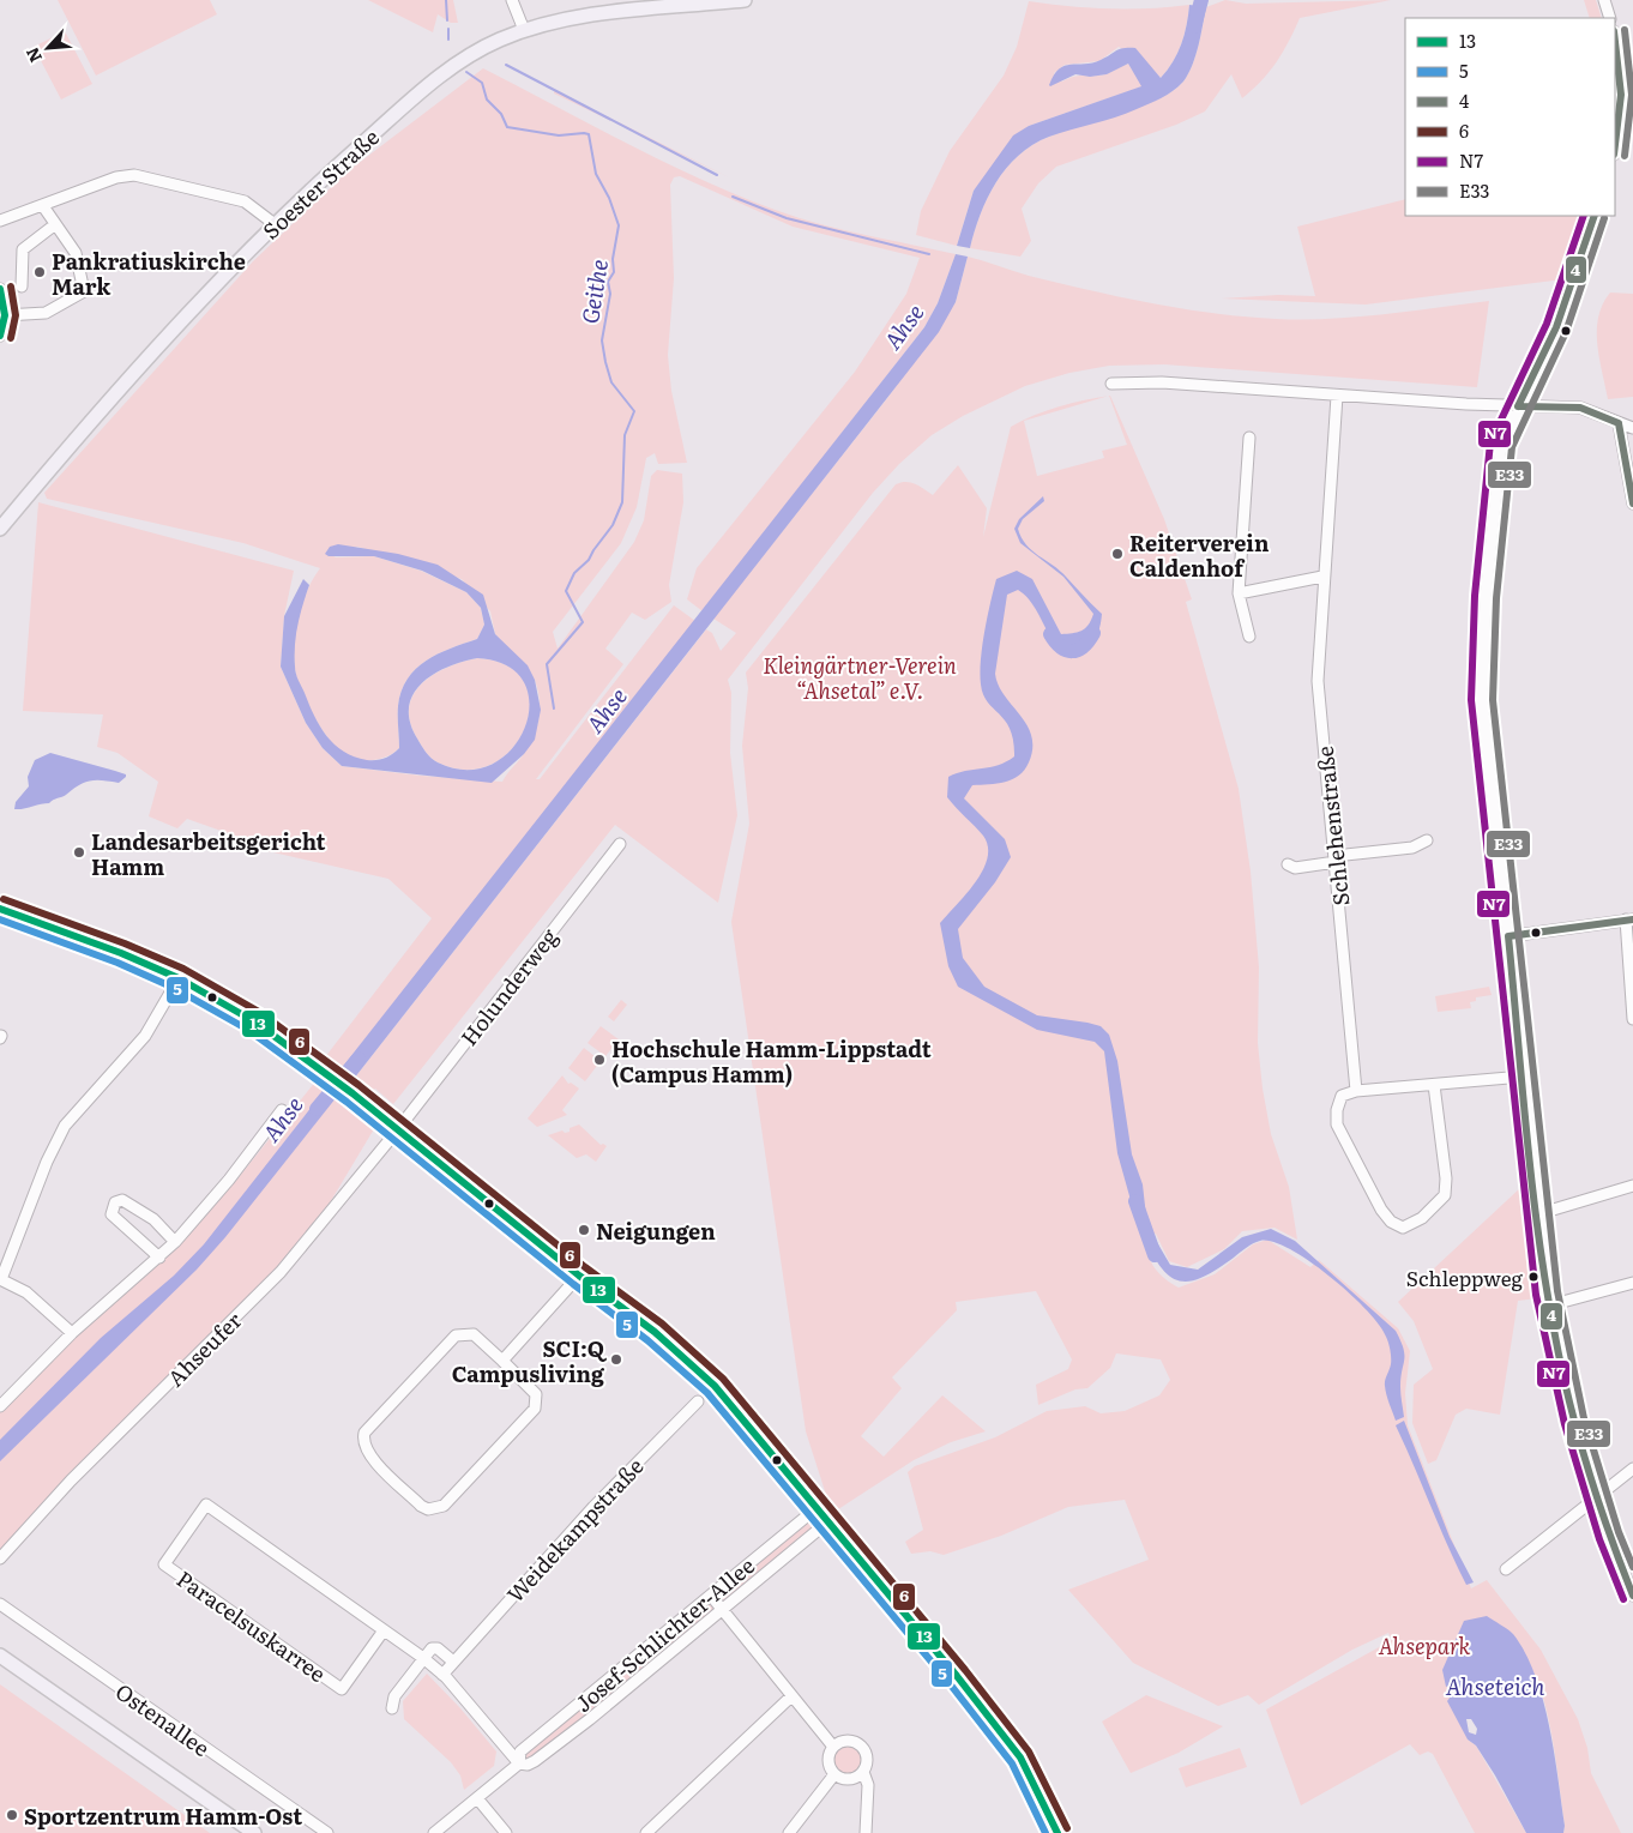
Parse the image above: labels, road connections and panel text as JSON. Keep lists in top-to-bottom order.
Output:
{
  "streets": {
    "main road": ["Soester Straße", "Ostenallee"],
    "street": [
      "Schlehenstraße",
      "Holunderweg",
      "Ahseufer",
      "Weidekampstraße",
      "Paracelsuskarree",
      "Josef-Schlichter-Allee"
    ]
  },
  "crossings": [
    ["Holunderweg", "Ahseufer"],
    ["Weidekampstraße", "Paracelsuskarree"],
    ["Paracelsuskarree", "Josef-Schlichter-Allee"]
  ],
  "water": ["Geithe", "Ahse", "Ahseteich"],
  "parks": ["Kleingärtner-Verein “Ahsetal” e.V.", "Ahsepark"],
  "places": [
    "Pankratiuskirche Mark",
    "Reiterverein Caldenhof",
    "Landesarbeitsgericht Hamm",
    "Hochschule Hamm-Lippstadt (Campus Hamm)",
    "Neigungen",
    "Schleppweg",
    "SCI:Q Campusliving",
    "Sportzentrum Hamm-Ost"
  ],
  "lines": [
    "transit line E33",
    "transit line 4",
    "transit line N7",
    "transit line 6",
    "transit line 13",
    "transit line 5"
  ],
  "legend": [
    "13",
    "5",
    "4",
    "6",
    "N7",
    "E33"
  ],
  "north": "bottom left"
}
